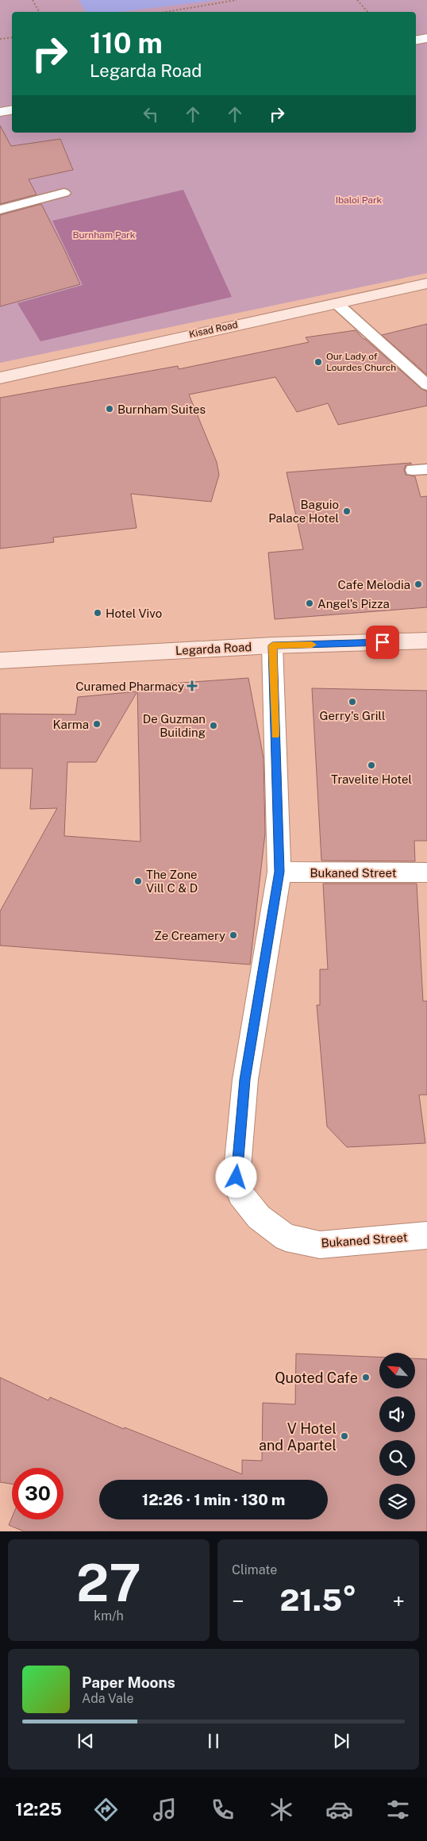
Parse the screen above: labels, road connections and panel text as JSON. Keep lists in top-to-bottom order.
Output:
{
  "streets": {
    "main road": ["Kisad Road", "Legarda Road"],
    "street": ["Bukaned Street"]
  },
  "crossings": [
    ["Legarda Road", "Bukaned Street"]
  ],
  "parks": ["Ibaloi Park", "Burnham Park"],
  "places": {
    "other": [
      "Our Lady of Lourdes Church",
      "Burnham Suites",
      "Baguio Palace Hotel",
      "Cafe Melodia",
      "Angel's Pizza",
      "Hotel Vivo",
      "Gerry's Grill",
      "Karma",
      "De Guzman Building",
      "Travelite Hotel",
      "The Zone Vill C & D",
      "Ze Creamery",
      "Quoted Cafe",
      "V Hotel and Apartel"
    ],
    "health": ["Curamed Pharmacy"]
  },
  "north": "top left",
  "page": {
    "turn": ["110 m", "Legarda Road"],
    "limit": "30",
    "trip": "12:26 · 1 min · 130 m",
    "tile": [
      ["27", "km/h"],
      "Climate"
    ],
    "heat": ["−", "21.5°", "+"],
    "song": ["Paper Moons", "Ada Vale"],
    "tabs": "12:25"
  }
}
